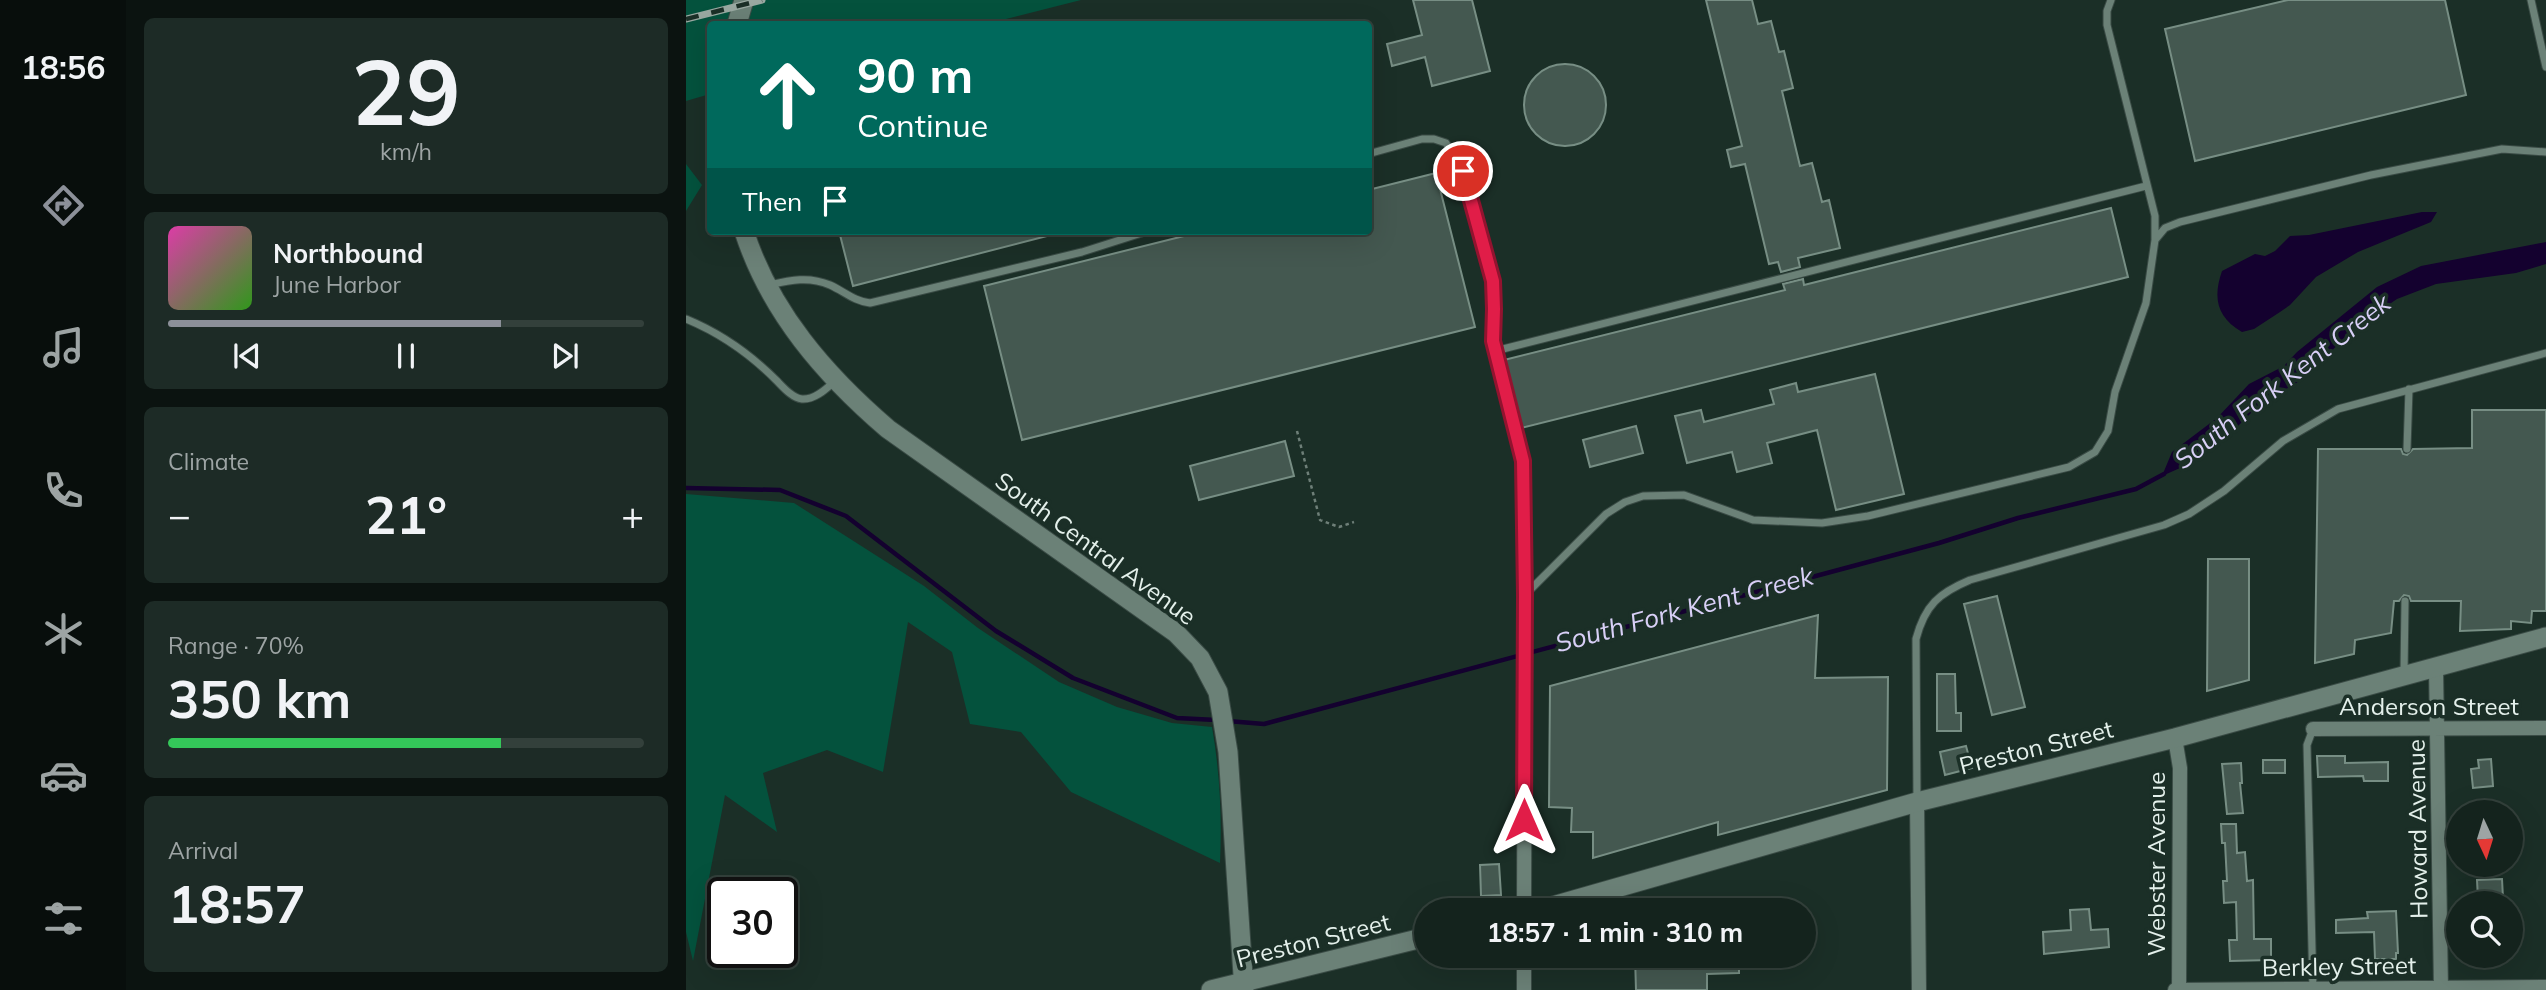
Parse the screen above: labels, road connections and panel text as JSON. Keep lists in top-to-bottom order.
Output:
{
  "streets": {
    "street": [
      "South Central Avenue",
      "Anderson Street",
      "Preston Street",
      "Howard Avenue",
      "Webster Avenue",
      "Berkley Street"
    ]
  },
  "crossings": [
    ["South Central Avenue", "Preston Street"],
    ["Anderson Street", "Howard Avenue"],
    ["Preston Street", "Howard Avenue"],
    ["Preston Street", "Webster Avenue"],
    ["Howard Avenue", "Berkley Street"],
    ["Webster Avenue", "Berkley Street"]
  ],
  "water": ["South Fork Kent Creek"],
  "north": "bottom",
  "page": {
    "tabs": "18:56",
    "tile": [
      ["29", "km/h"],
      "Climate",
      ["Range · 70%", "350 km"],
      ["Arrival", "18:57"]
    ],
    "turn": ["90 m", "Continue"],
    "then": "Then",
    "song": ["Northbound", "June Harbor"],
    "heat": ["−", "21°", "+"],
    "limit": "30",
    "trip": "18:57 · 1 min · 310 m"
  }
}
